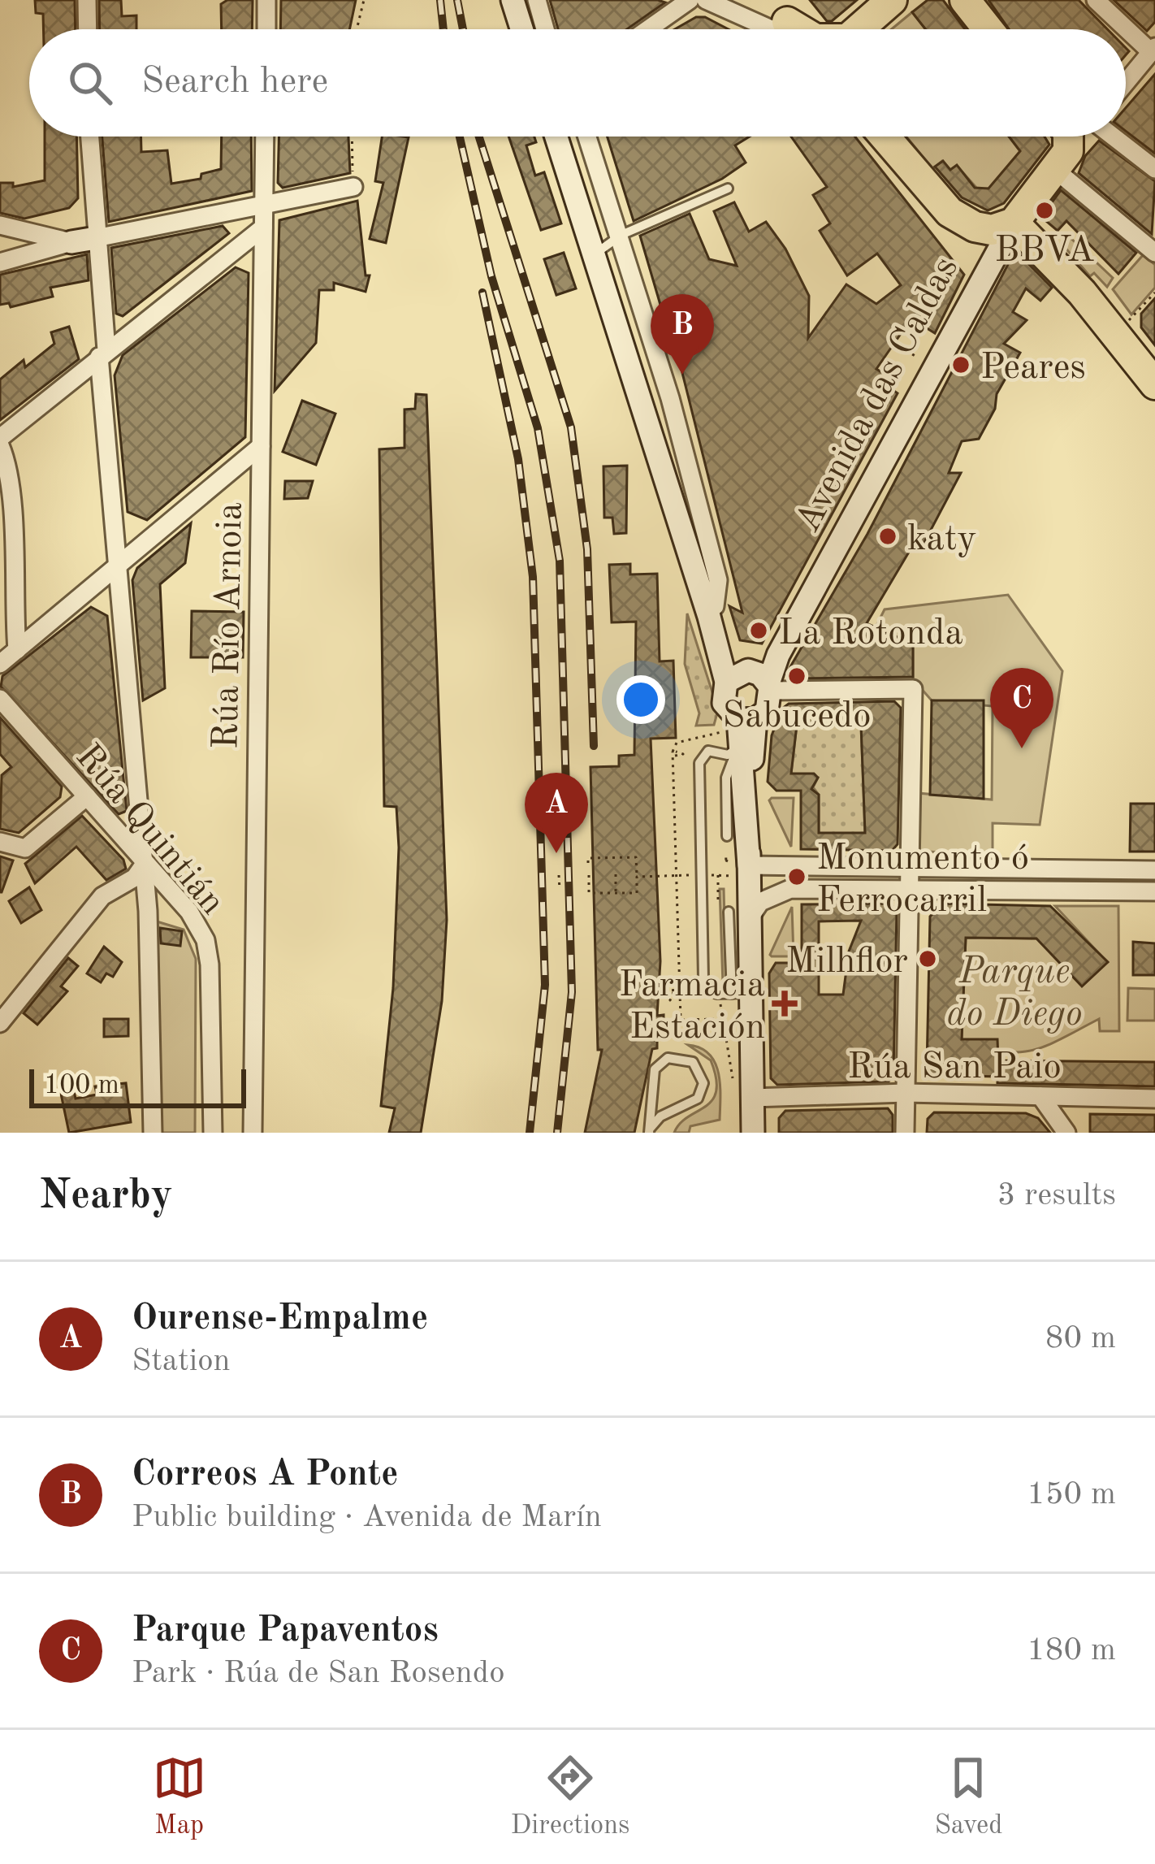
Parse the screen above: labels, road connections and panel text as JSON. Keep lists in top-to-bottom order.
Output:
{
  "streets": {
    "highway": ["Avenida das Caldas"],
    "street": ["Rúa Río Arnoia", "Rúa Quintián", "Rúa San Paio"]
  },
  "parks": ["Parque do Diego"],
  "places": {
    "other": [
      "BBVA",
      "Peares",
      "katy",
      "La Rotonda",
      "Sabucedo",
      "Monumento ó Ferrocarril",
      "Milhflor"
    ],
    "health": ["Farmacia Estación"]
  },
  "scale_bar": "100 m",
  "page": {
    "search": "Search here",
    "pins": ["B", "C", "A"],
    "scale": "100 m",
    "heading": ["Nearby", "3 results"],
    "list": [
      {
        "mark": "A",
        "name": "Ourense-Empalme",
        "note": "Station",
        "value": "80 m"
      },
      {
        "mark": "B",
        "name": "Correos A Ponte",
        "note": "Public building · Avenida de Marín",
        "value": "150 m"
      },
      {
        "mark": "C",
        "name": "Parque Papaventos",
        "note": "Park · Rúa de San Rosendo",
        "value": "180 m"
      }
    ],
    "nav": ["Map", "Directions", "Saved"]
  }
}
